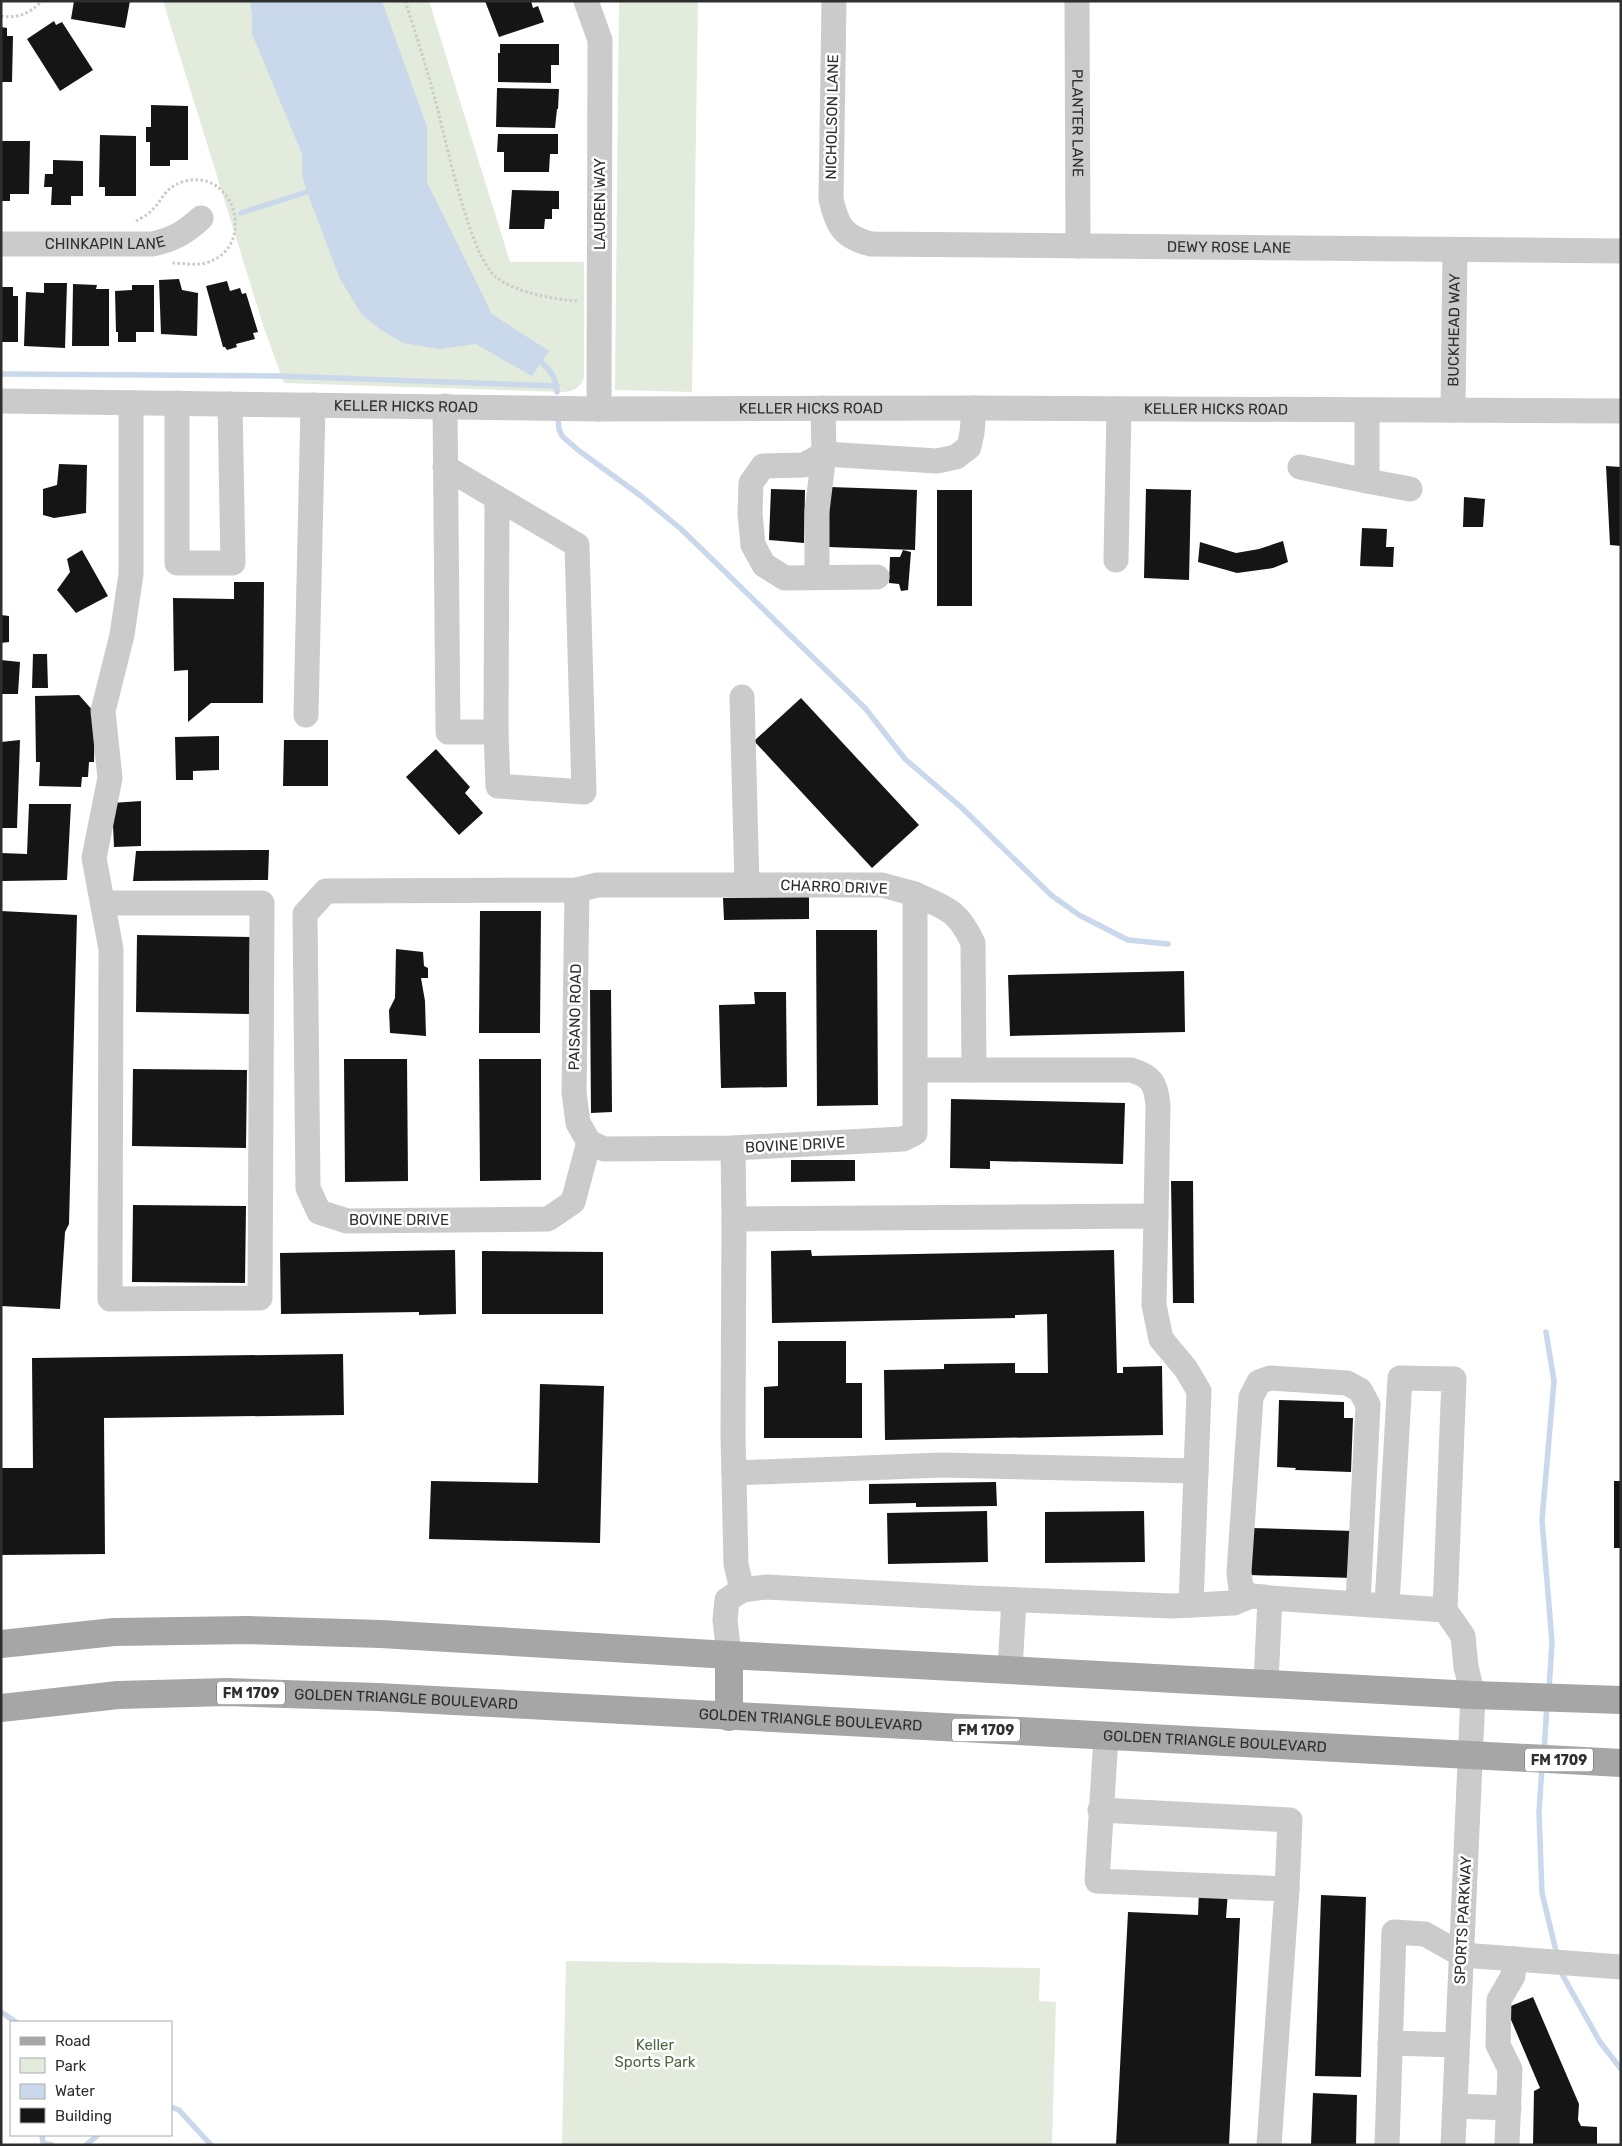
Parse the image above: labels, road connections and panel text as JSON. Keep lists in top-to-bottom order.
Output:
{
  "streets": {
    "main road": ["FM 1709", "GOLDEN TRIANGLE BOULEVARD"],
    "street": [
      "NICHOLSON LANE",
      "PLANTER LANE",
      "LAUREN WAY",
      "CHINKAPIN LANE",
      "DEWY ROSE LANE",
      "BUCKHEAD WAY",
      "KELLER HICKS ROAD",
      "CHARRO DRIVE",
      "PAISANO ROAD",
      "BOVINE DRIVE",
      "SPORTS PARKWAY"
    ]
  },
  "crossings": [
    ["NICHOLSON LANE", "DEWY ROSE LANE"],
    ["PLANTER LANE", "DEWY ROSE LANE"],
    ["LAUREN WAY", "KELLER HICKS ROAD"],
    ["DEWY ROSE LANE", "BUCKHEAD WAY"],
    ["BUCKHEAD WAY", "KELLER HICKS ROAD"],
    ["CHARRO DRIVE", "PAISANO ROAD"],
    ["CHARRO DRIVE", "BOVINE DRIVE"],
    ["PAISANO ROAD", "BOVINE DRIVE"],
    ["GOLDEN TRIANGLE BOULEVARD", "SPORTS PARKWAY"]
  ],
  "parks": ["Keller Sports Park"],
  "legend": [
    "Road",
    "Park",
    "Water",
    "Building"
  ]
}
